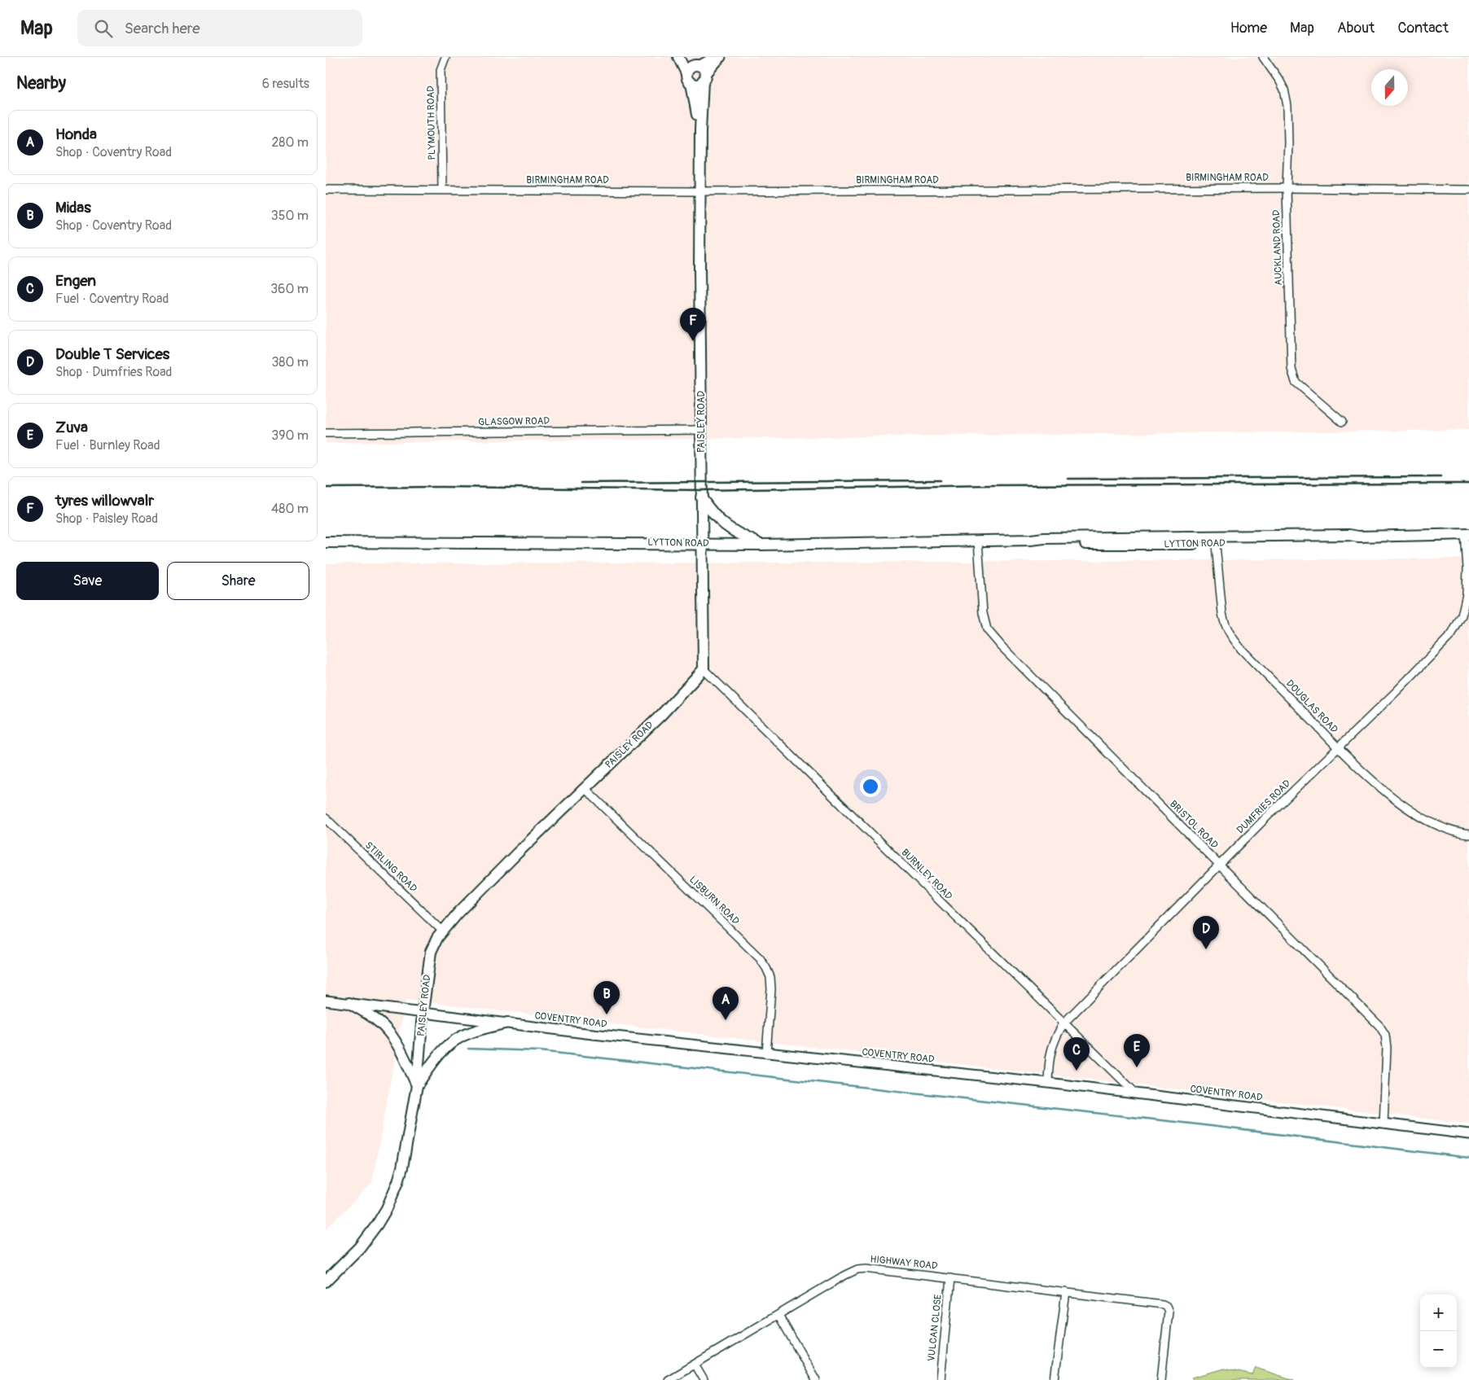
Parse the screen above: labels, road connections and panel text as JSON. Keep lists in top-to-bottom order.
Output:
{
  "streets": {
    "main road": ["PAISLEY ROAD", "LYTTON ROAD"],
    "street": [
      "PLYMOUTH ROAD",
      "BIRMINGHAM ROAD",
      "AUCKLAND ROAD",
      "GLASGOW ROAD",
      "DOUGLAS ROAD",
      "DUMFRIES ROAD",
      "BRISTOL ROAD",
      "STIRLING ROAD",
      "BURNLEY ROAD",
      "LISBURN ROAD",
      "COVENTRY ROAD",
      "HIGHWAY ROAD",
      "VULCAN CLOSE"
    ]
  },
  "crossings": [
    ["PLYMOUTH ROAD", "BIRMINGHAM ROAD"],
    ["BIRMINGHAM ROAD", "AUCKLAND ROAD"],
    ["BIRMINGHAM ROAD", "PAISLEY ROAD"],
    ["GLASGOW ROAD", "PAISLEY ROAD"],
    ["PAISLEY ROAD", "LYTTON ROAD"],
    ["PAISLEY ROAD", "STIRLING ROAD"],
    ["PAISLEY ROAD", "BURNLEY ROAD"],
    ["PAISLEY ROAD", "LISBURN ROAD"],
    ["PAISLEY ROAD", "COVENTRY ROAD"],
    ["LYTTON ROAD", "DOUGLAS ROAD"],
    ["LYTTON ROAD", "DUMFRIES ROAD"],
    ["LYTTON ROAD", "BRISTOL ROAD"],
    ["DOUGLAS ROAD", "DUMFRIES ROAD"],
    ["DUMFRIES ROAD", "BRISTOL ROAD"],
    ["DUMFRIES ROAD", "BURNLEY ROAD"],
    ["DUMFRIES ROAD", "COVENTRY ROAD"],
    ["BRISTOL ROAD", "COVENTRY ROAD"],
    ["BURNLEY ROAD", "COVENTRY ROAD"],
    ["LISBURN ROAD", "COVENTRY ROAD"],
    ["HIGHWAY ROAD", "VULCAN CLOSE"]
  ],
  "north": "bottom",
  "page": {
    "header": "Map",
    "search": "Search here",
    "nav": [
      "Home",
      "Map",
      "About",
      "Contact"
    ],
    "heading": ["Nearby", "6 results"],
    "list": [
      {
        "mark": "A",
        "name": "Honda",
        "note": "Shop · Coventry Road",
        "value": "280 m"
      },
      {
        "mark": "B",
        "name": "Midas",
        "note": "Shop · Coventry Road",
        "value": "350 m"
      },
      {
        "mark": "C",
        "name": "Engen",
        "note": "Fuel · Coventry Road",
        "value": "360 m"
      },
      {
        "mark": "D",
        "name": "Double T Services",
        "note": "Shop · Dumfries Road",
        "value": "380 m"
      },
      {
        "mark": "E",
        "name": "Zuva",
        "note": "Fuel · Burnley Road",
        "value": "390 m"
      },
      {
        "mark": "F",
        "name": "tyres willowvalr",
        "note": "Shop · Paisley Road",
        "value": "480 m"
      }
    ],
    "pins": [
      "F",
      "D",
      "B",
      "A",
      "E",
      "C"
    ],
    "buttons": ["Save", "Share"],
    "map_buttons": ["+", "−"]
  }
}
